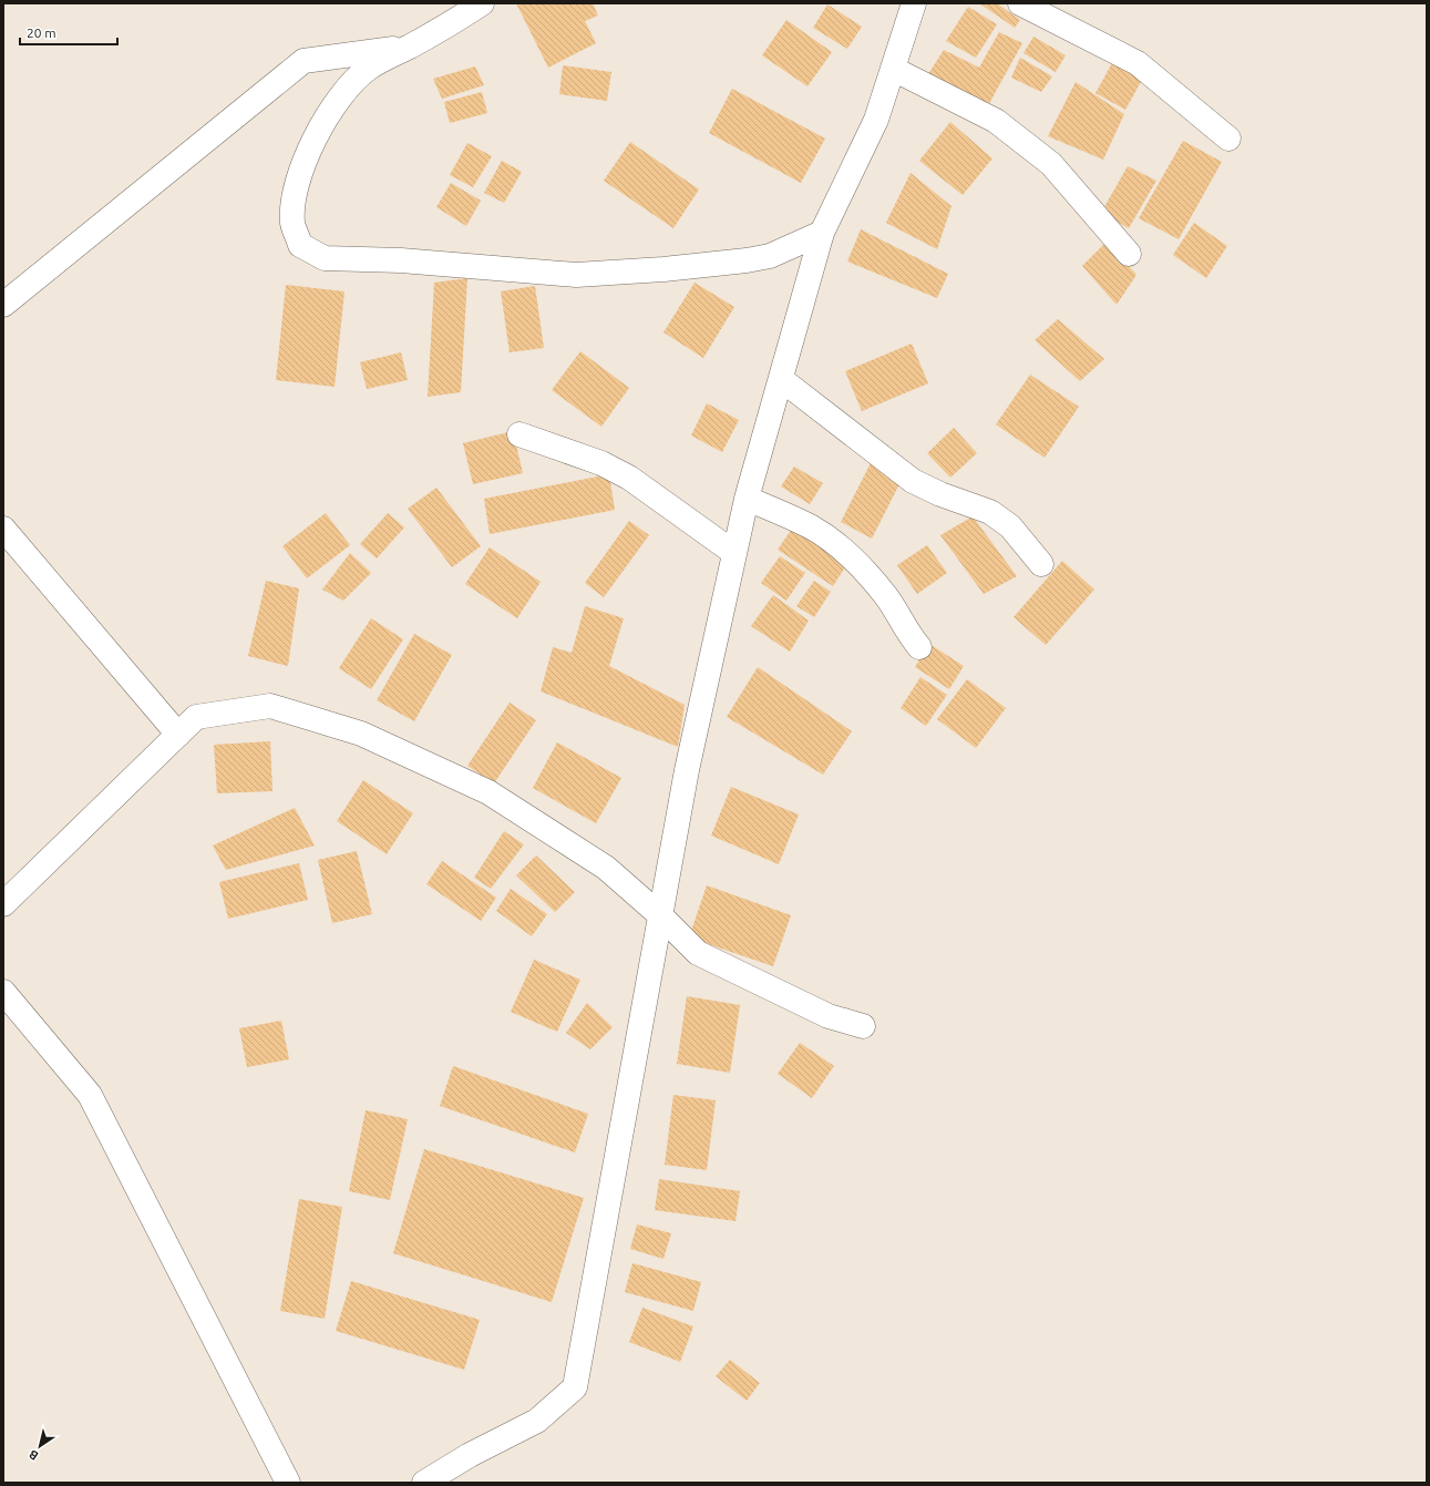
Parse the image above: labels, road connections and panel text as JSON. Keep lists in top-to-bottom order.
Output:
{
  "scale_bar": "20 m",
  "north": "bottom left"
}
